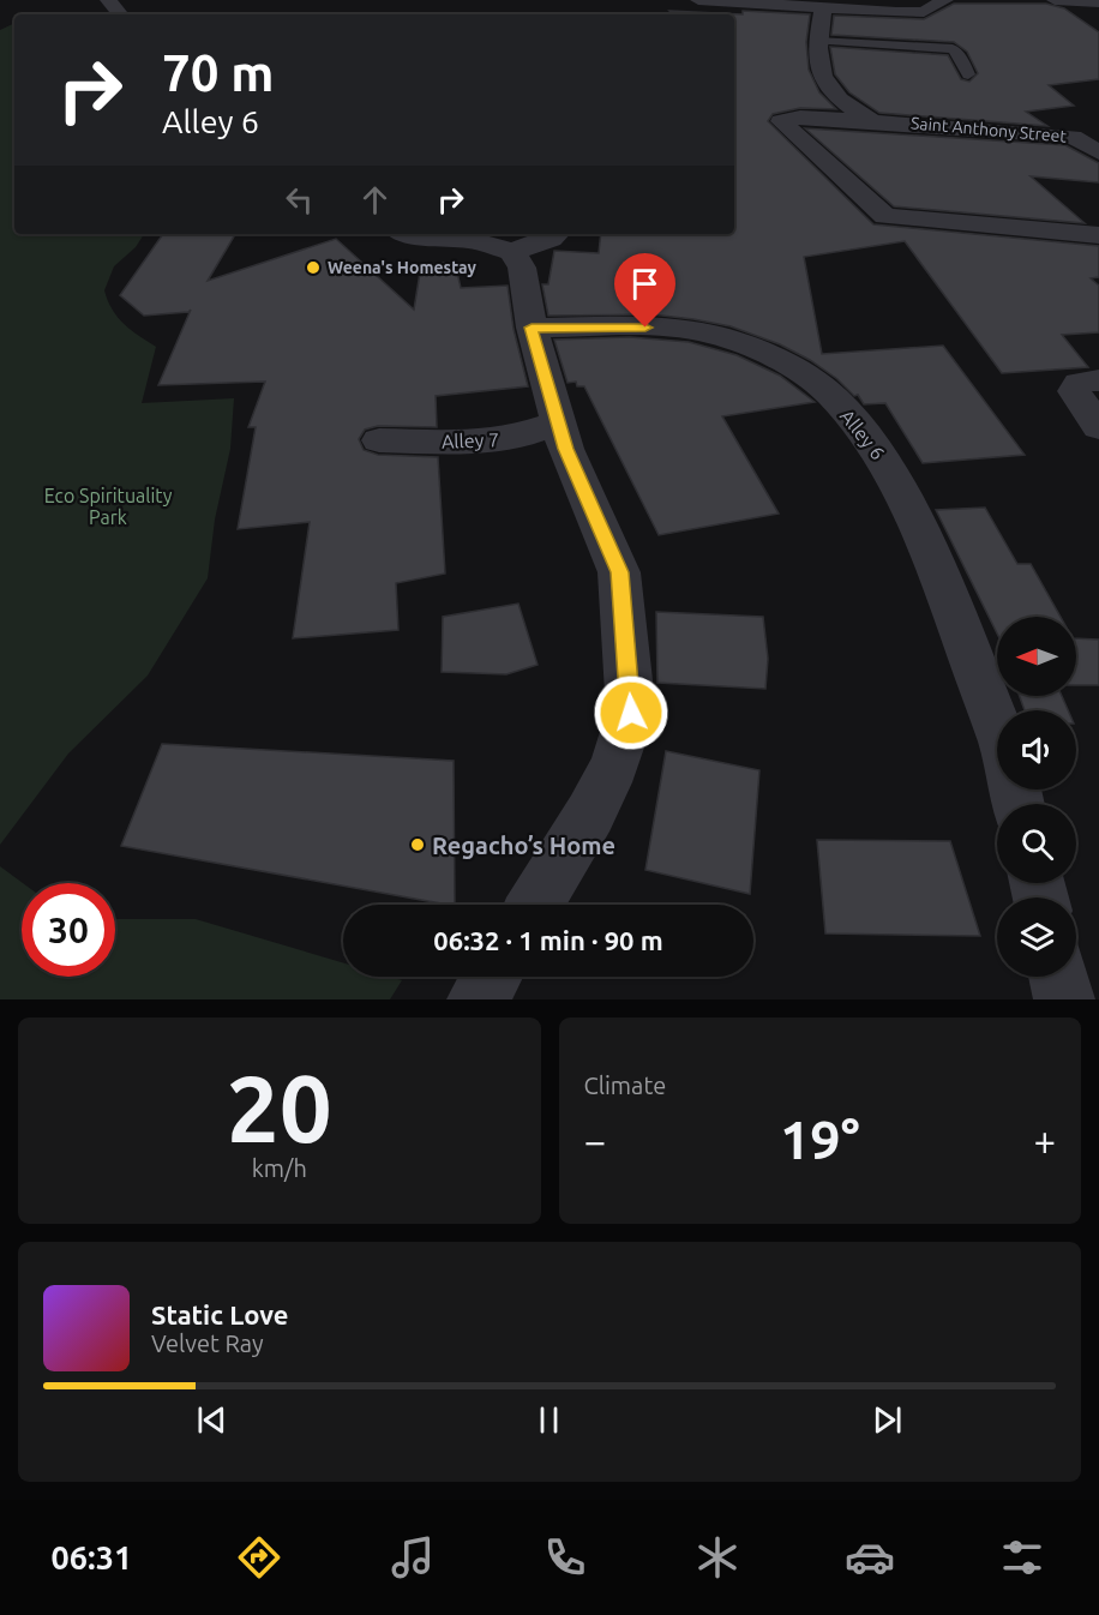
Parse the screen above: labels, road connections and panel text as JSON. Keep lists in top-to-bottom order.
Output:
{
  "streets": {
    "street": ["Saint Anthony Street", "Alley 6", "Alley 7"]
  },
  "parks": ["Eco Spirituality Park"],
  "places": ["Weena's Homestay", "Regacho’s Home"],
  "north": "left",
  "page": {
    "turn": ["70 m", "Alley 6"],
    "limit": "30",
    "trip": "06:32 · 1 min · 90 m",
    "tile": [
      ["20", "km/h"],
      "Climate"
    ],
    "heat": ["−", "19°", "+"],
    "song": ["Static Love", "Velvet Ray"],
    "tabs": "06:31"
  }
}
